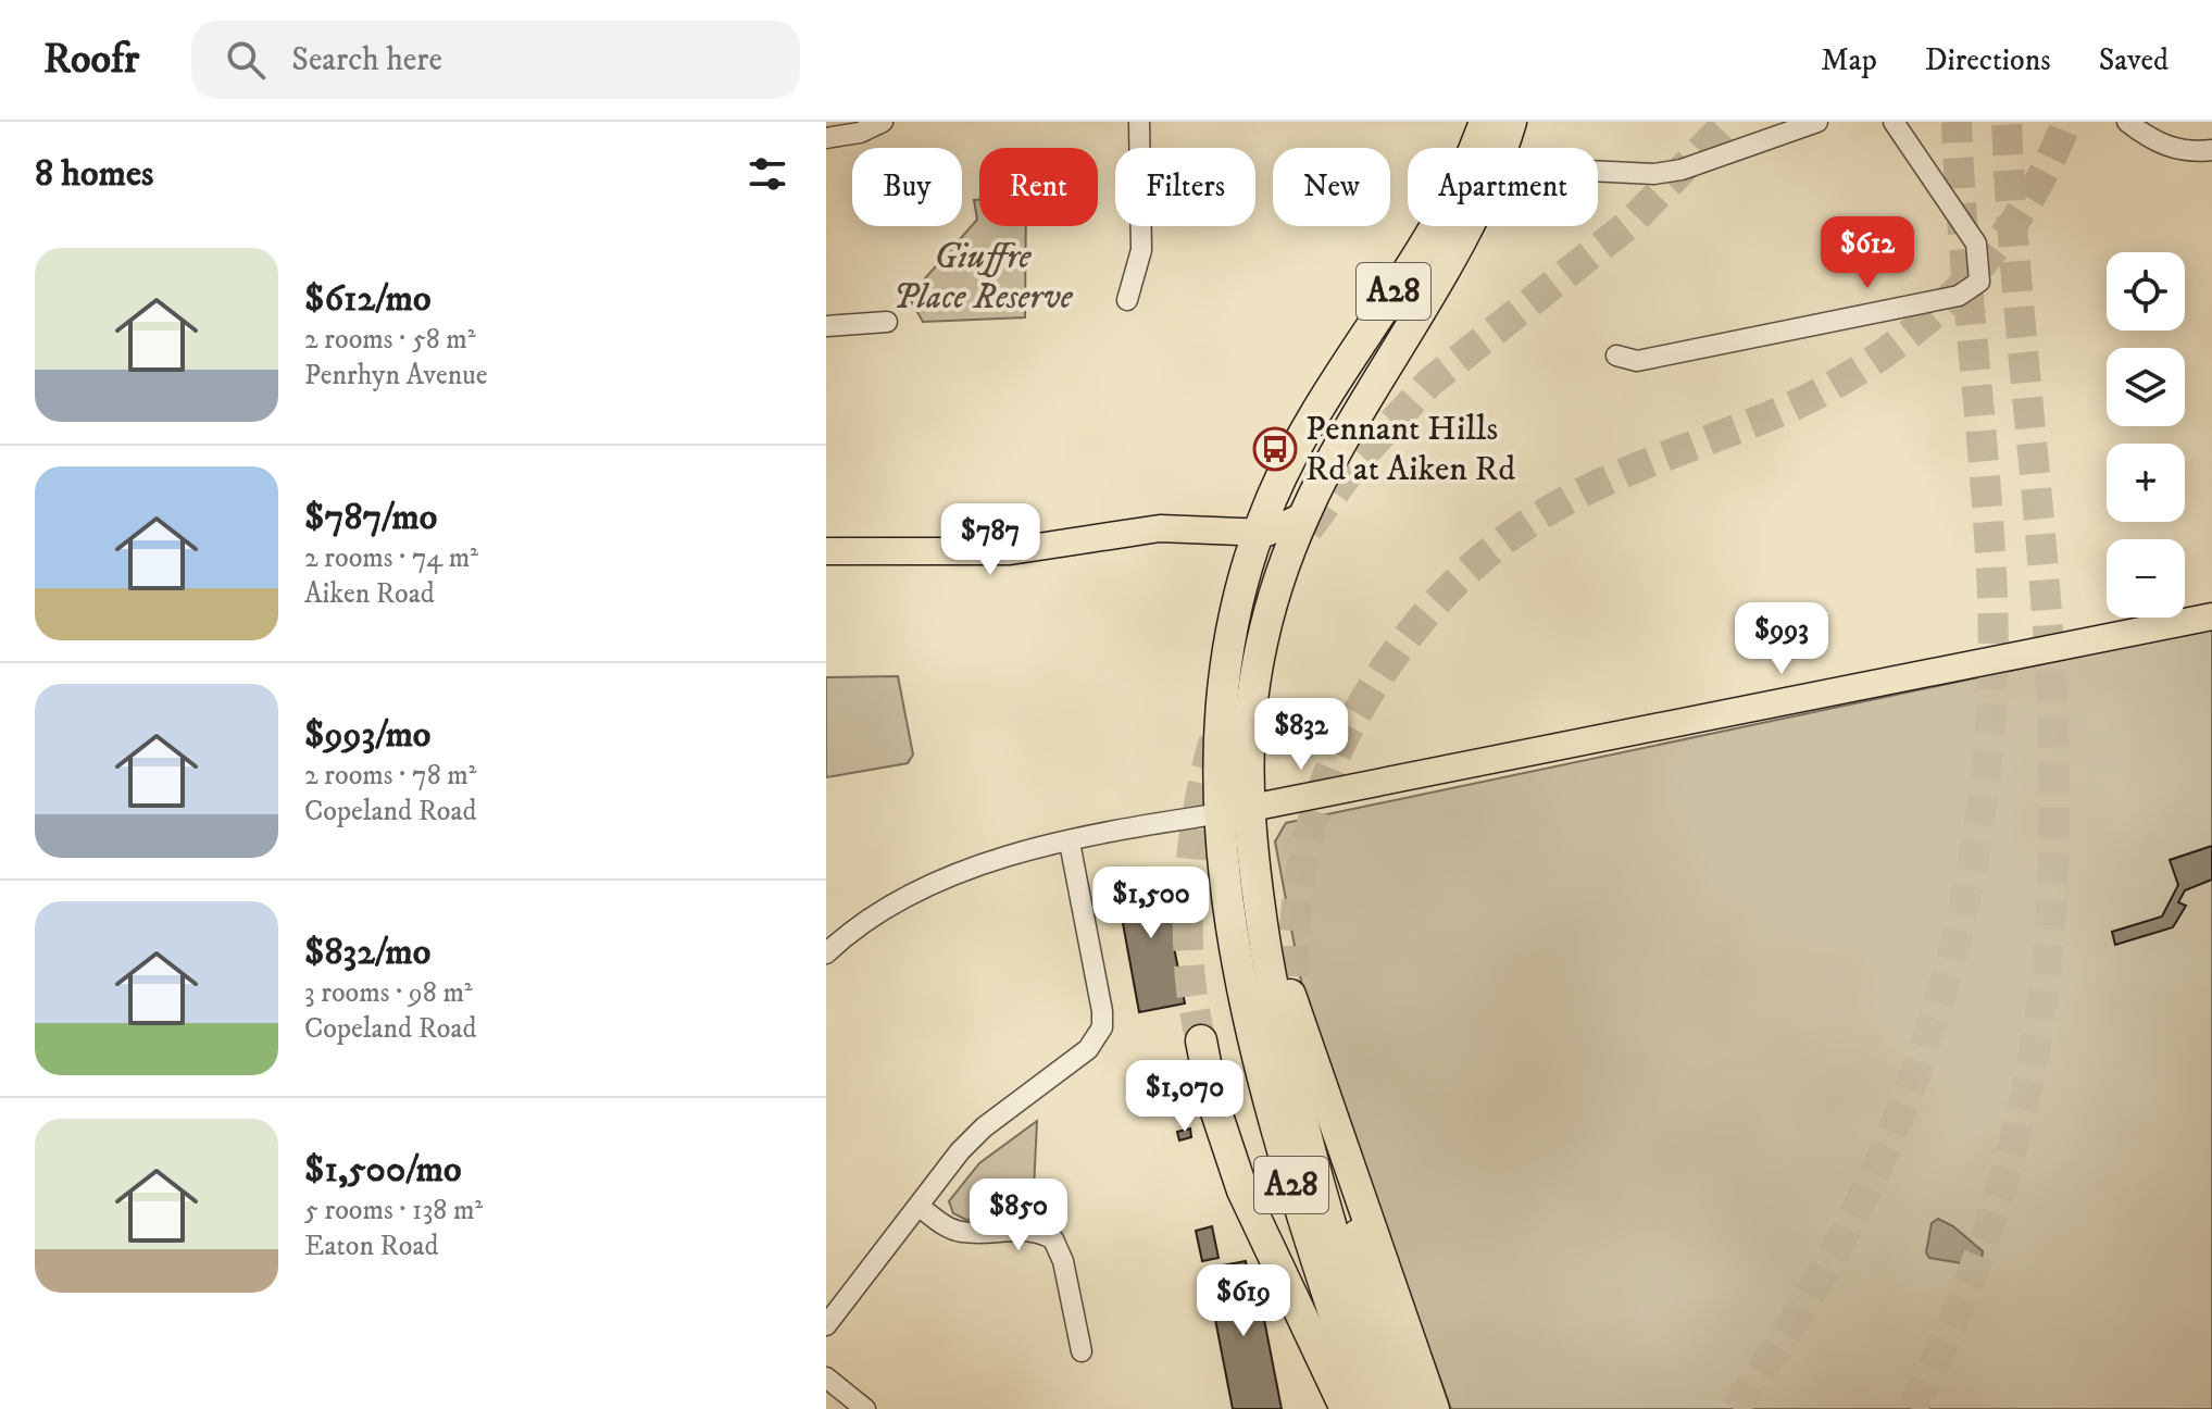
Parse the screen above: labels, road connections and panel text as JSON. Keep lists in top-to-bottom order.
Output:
{
  "streets": {
    "highway": ["A28"]
  },
  "parks": ["Giuffre Place Reserve"],
  "places": {
    "bus stop": ["Pennant Hills Rd at Aiken Rd"]
  },
  "page": {
    "header": "Roofr",
    "search": "Search here",
    "nav": ["Map", "Directions", "Saved"],
    "heading": "8 homes",
    "chip": [
      "Buy",
      "Rent",
      "Filters",
      "New",
      "Apartment"
    ],
    "price": [
      "$612",
      "$787",
      "$993",
      "$832",
      "$1,500",
      "$1,070",
      "$850",
      "$619"
    ],
    "list": [
      {
        "name": "$612/mo",
        "note": "2 rooms · 58 m² · Penrhyn Avenue"
      },
      {
        "name": "$787/mo",
        "note": "2 rooms · 74 m² · Aiken Road"
      },
      {
        "name": "$993/mo",
        "note": "2 rooms · 78 m² · Copeland Road"
      },
      {
        "name": "$832/mo",
        "note": "3 rooms · 98 m² · Copeland Road"
      },
      {
        "name": "$1,500/mo",
        "note": "5 rooms · 138 m² · Eaton Road"
      }
    ],
    "map_buttons": ["+", "−"]
  }
}
